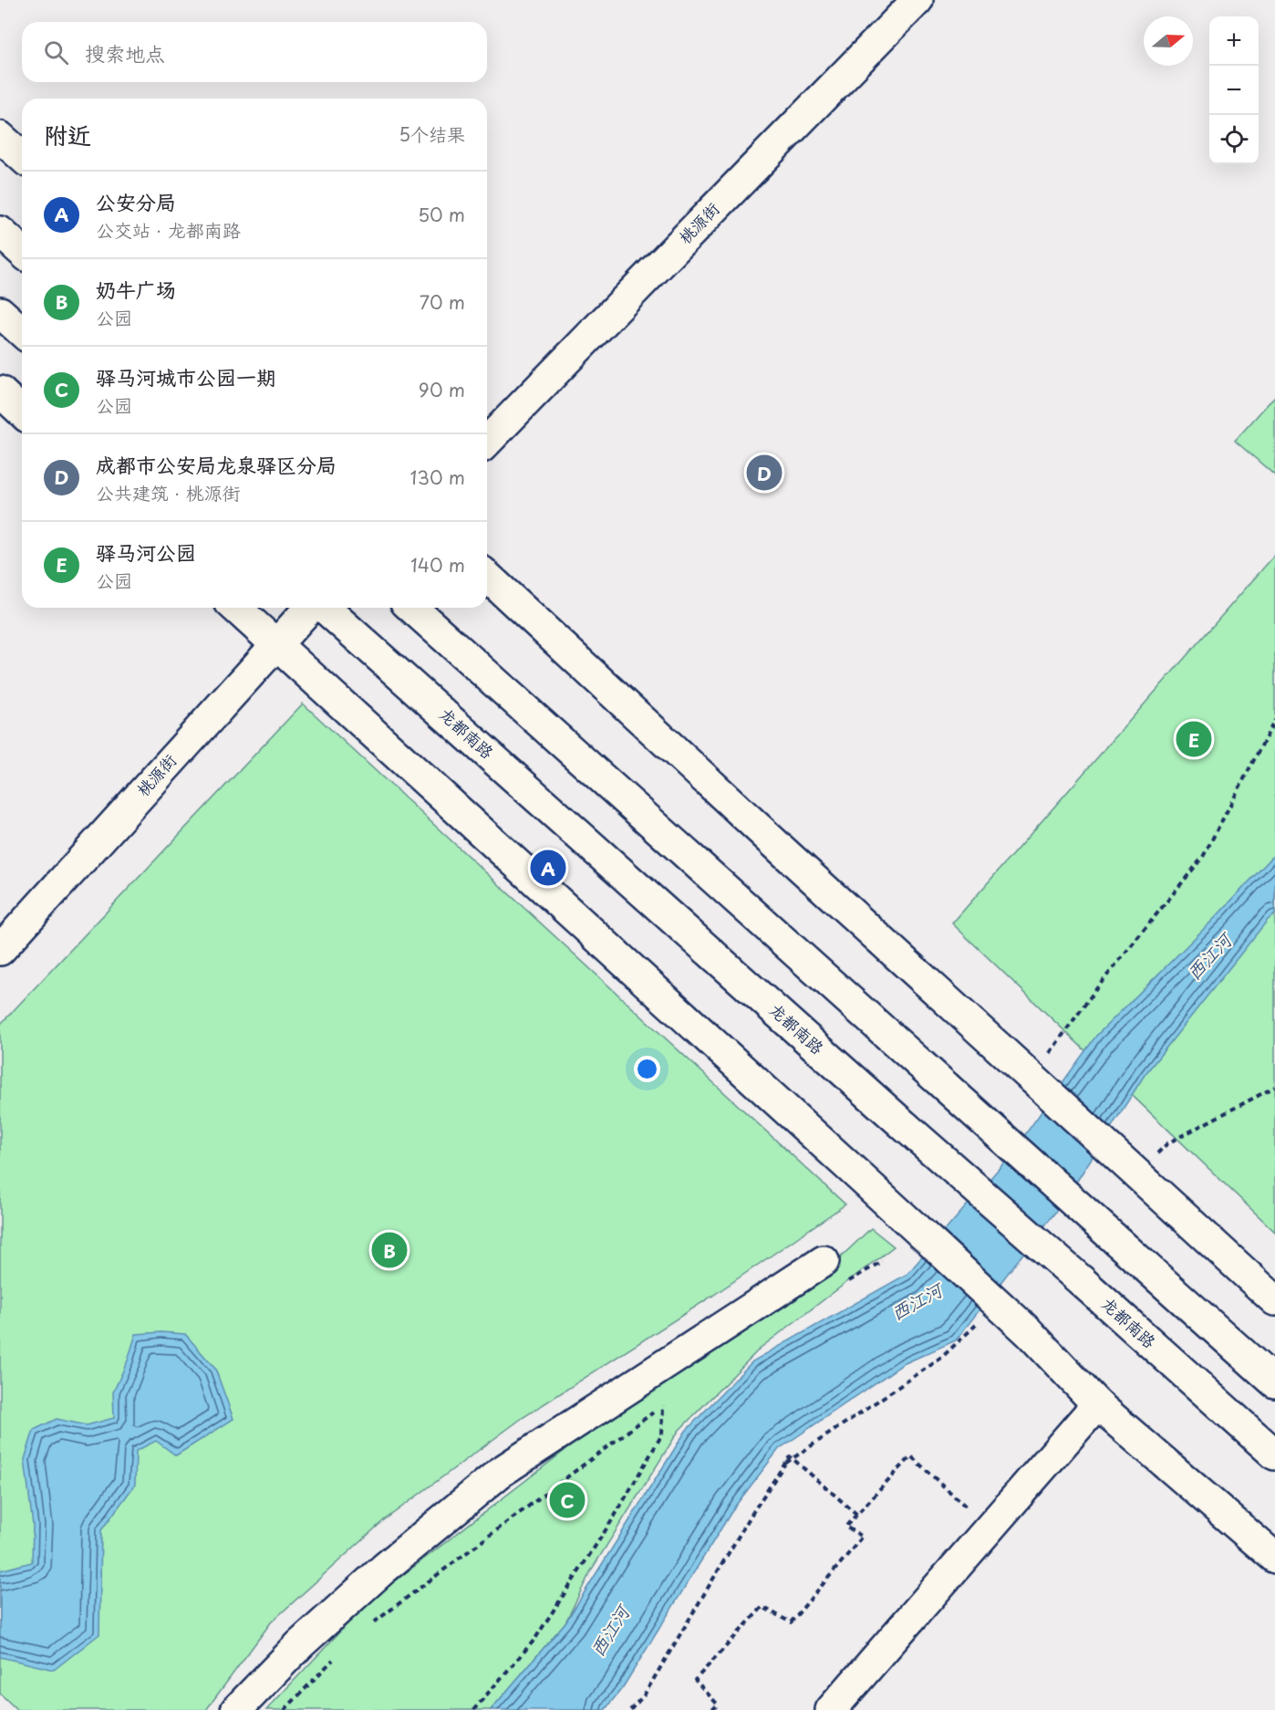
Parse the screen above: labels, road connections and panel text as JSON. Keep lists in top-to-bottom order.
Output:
{
  "streets": {
    "street": ["桃源街", "龙都南路"]
  },
  "water": ["西江河"],
  "north": "right",
  "page": {
    "map_buttons": ["+", "−"],
    "search": "搜索地点",
    "heading": ["附近", "5个结果"],
    "list": [
      {
        "mark": "A",
        "name": "公安分局",
        "note": "公交站 · 龙都南路",
        "value": "50 m"
      },
      {
        "mark": "B",
        "name": "奶牛广场",
        "note": "公园",
        "value": "70 m"
      },
      {
        "mark": "C",
        "name": "驿马河城市公园一期",
        "note": "公园",
        "value": "90 m"
      },
      {
        "mark": "D",
        "name": "成都市公安局龙泉驿区分局",
        "note": "公共建筑 · 桃源街",
        "value": "130 m"
      },
      {
        "mark": "E",
        "name": "驿马河公园",
        "note": "公园",
        "value": "140 m"
      }
    ],
    "pins": [
      "D",
      "E",
      "A",
      "B",
      "C"
    ]
  }
}
